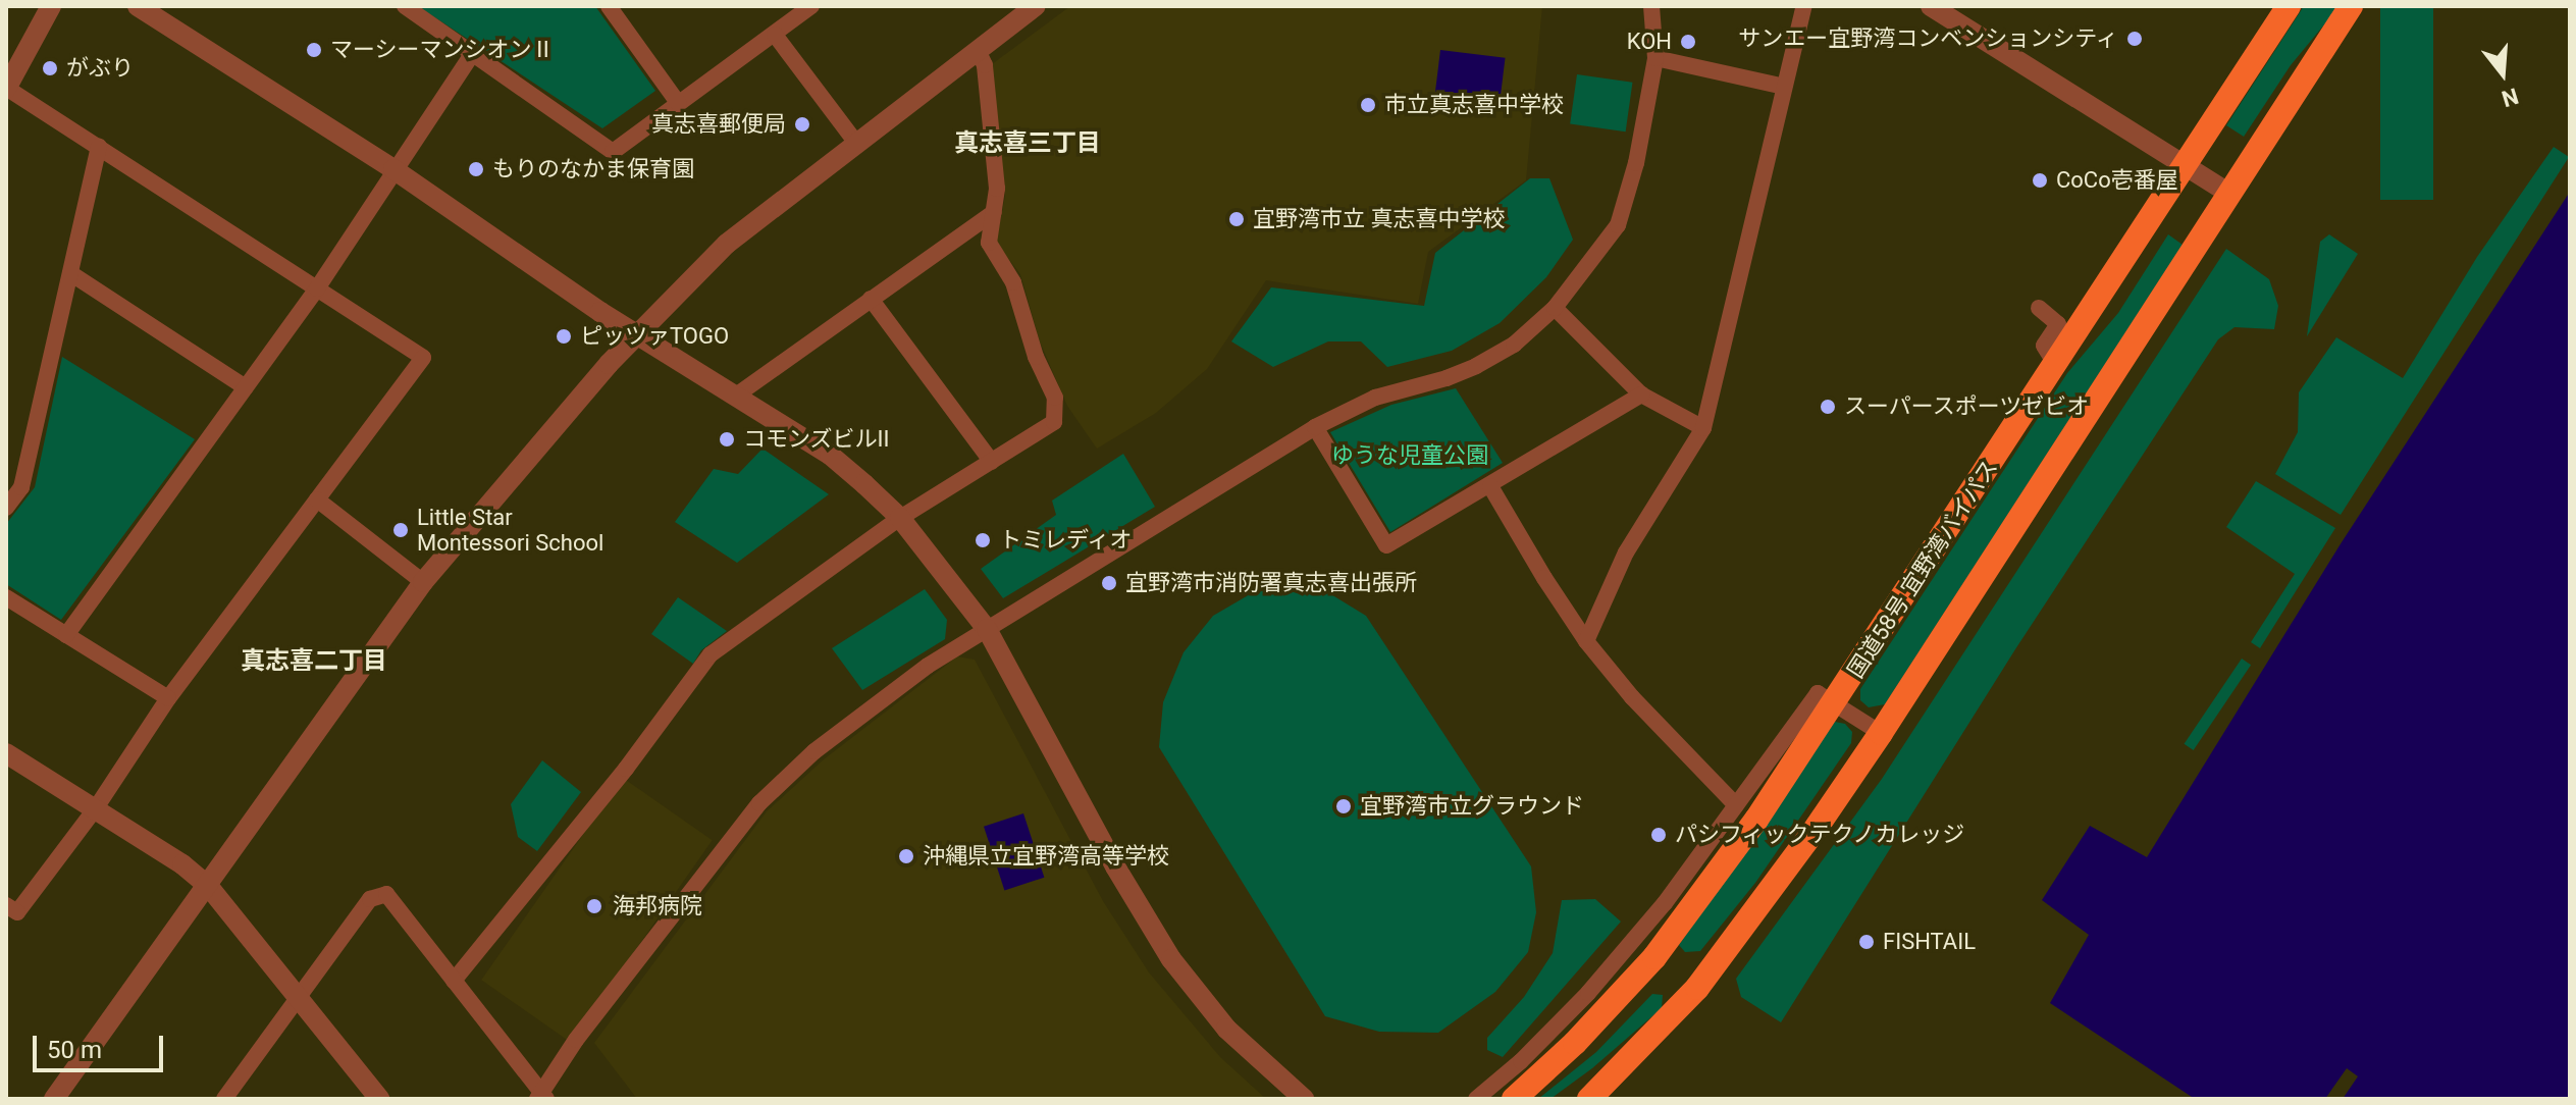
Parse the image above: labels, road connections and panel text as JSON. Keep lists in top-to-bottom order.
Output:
{
  "streets": {
    "highway": ["国道58号 宜野湾バイパス"]
  },
  "districts": ["真志喜三丁目", "真志喜二丁目"],
  "parks": ["ゆうな児童公園"],
  "places": [
    "サンエー宜野湾コンベンションシティ",
    "KOH",
    "マーシーマンシオンⅡ",
    "がぶり",
    "市立真志喜中学校",
    "真志喜郵便局",
    "もりのなかま保育園",
    "CoCo壱番屋",
    "宜野湾市立 真志喜中学校",
    "ピッツァTOGO",
    "スーパースポーツゼビオ",
    "コモンズビルII",
    "Little Star Montessori School",
    "トミレディオ",
    "宜野湾市消防署真志喜出張所",
    "宜野湾市立グラウンド",
    "パシフィックテクノカレッジ",
    "沖縄県立宜野湾高等学校",
    "海邦病院",
    "FISHTAIL"
  ],
  "scale_bar": "50 m",
  "north": "bottom"
}
